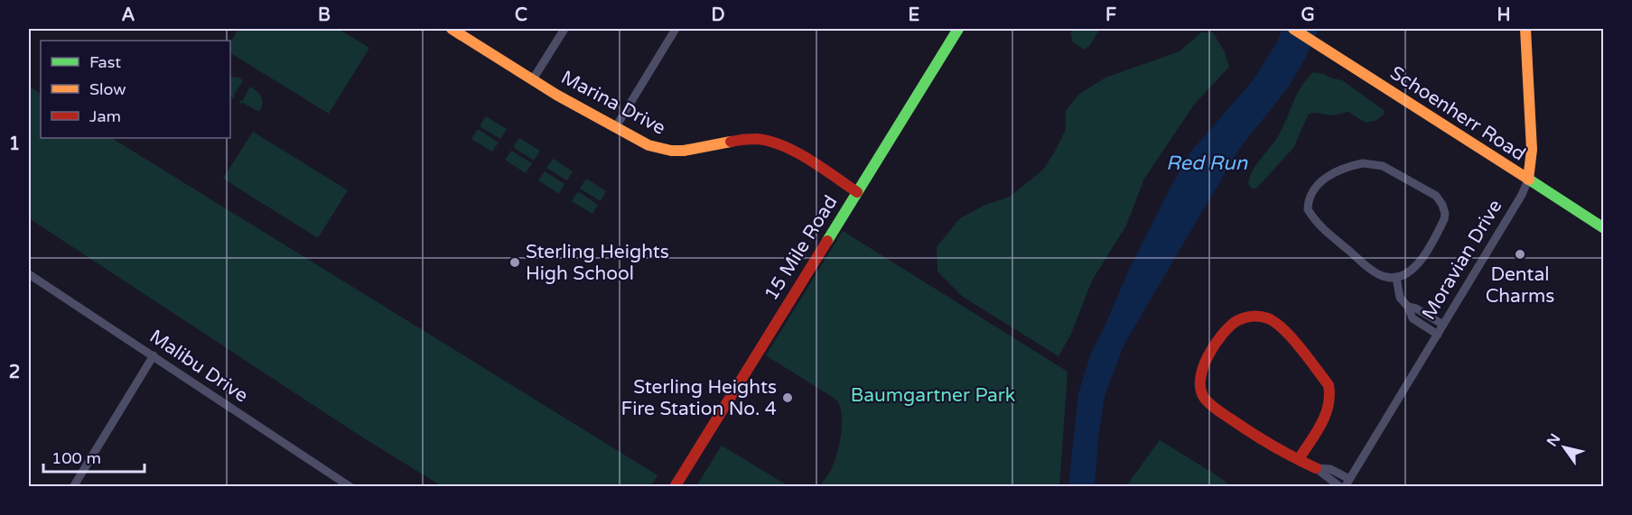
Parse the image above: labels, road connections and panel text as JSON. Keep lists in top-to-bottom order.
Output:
{
  "streets": {
    "street": [
      "Marina Drive",
      "Schoenherr Road",
      "15 Mile Road",
      "Moravian Drive",
      "Malibu Drive"
    ]
  },
  "crossings": [
    ["Marina Drive", "15 Mile Road"],
    ["Schoenherr Road", "Moravian Drive"]
  ],
  "water": ["Red Run"],
  "parks": ["Baumgartner Park"],
  "places": ["Dental Charms", "Sterling Heights High School", "Sterling Heights Fire Station No. 4"],
  "legend": ["Fast", "Slow", "Jam"],
  "scale_bar": "100 m",
  "north": "top left",
  "grid": {
    "columns": [
      "A",
      "B",
      "C",
      "D",
      "E",
      "F",
      "G",
      "H"
    ],
    "rows": ["1", "2"]
  }
}
